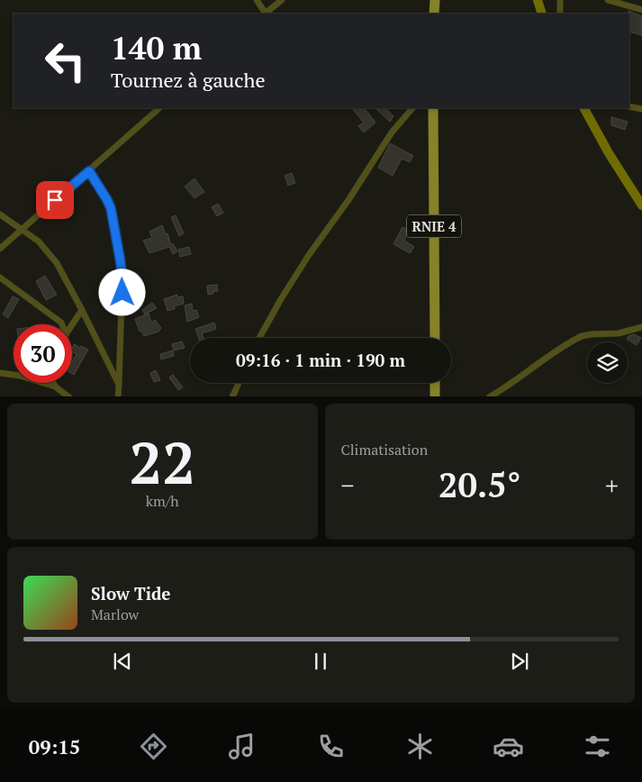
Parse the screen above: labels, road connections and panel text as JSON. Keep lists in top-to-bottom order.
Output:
{
  "streets": {
    "main road": ["RNIE 4"]
  },
  "page": {
    "turn": ["140 m", "Tournez à gauche"],
    "limit": "30",
    "trip": "09:16 · 1 min · 190 m",
    "tile": [
      ["22", "km/h"],
      "Climatisation"
    ],
    "heat": ["−", "20.5°", "+"],
    "song": ["Slow Tide", "Marlow"],
    "tabs": "09:15"
  }
}
